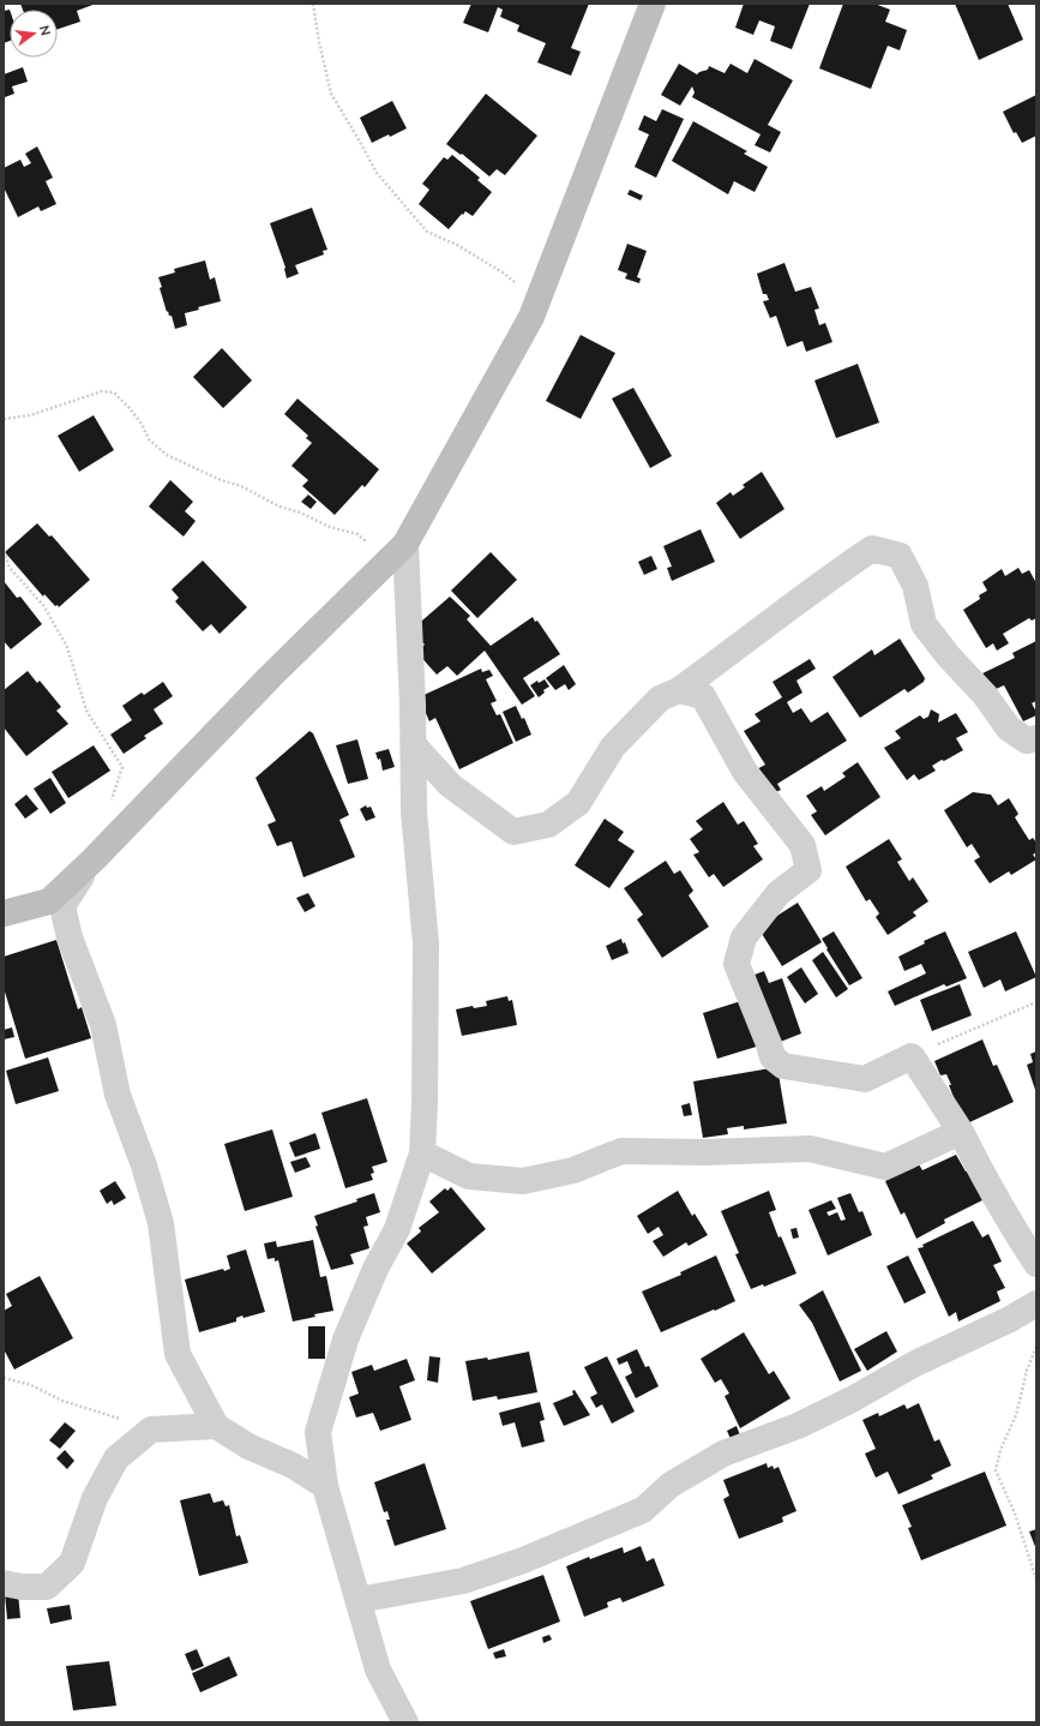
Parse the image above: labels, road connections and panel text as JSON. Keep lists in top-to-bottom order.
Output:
{
  "north": "right"
}
